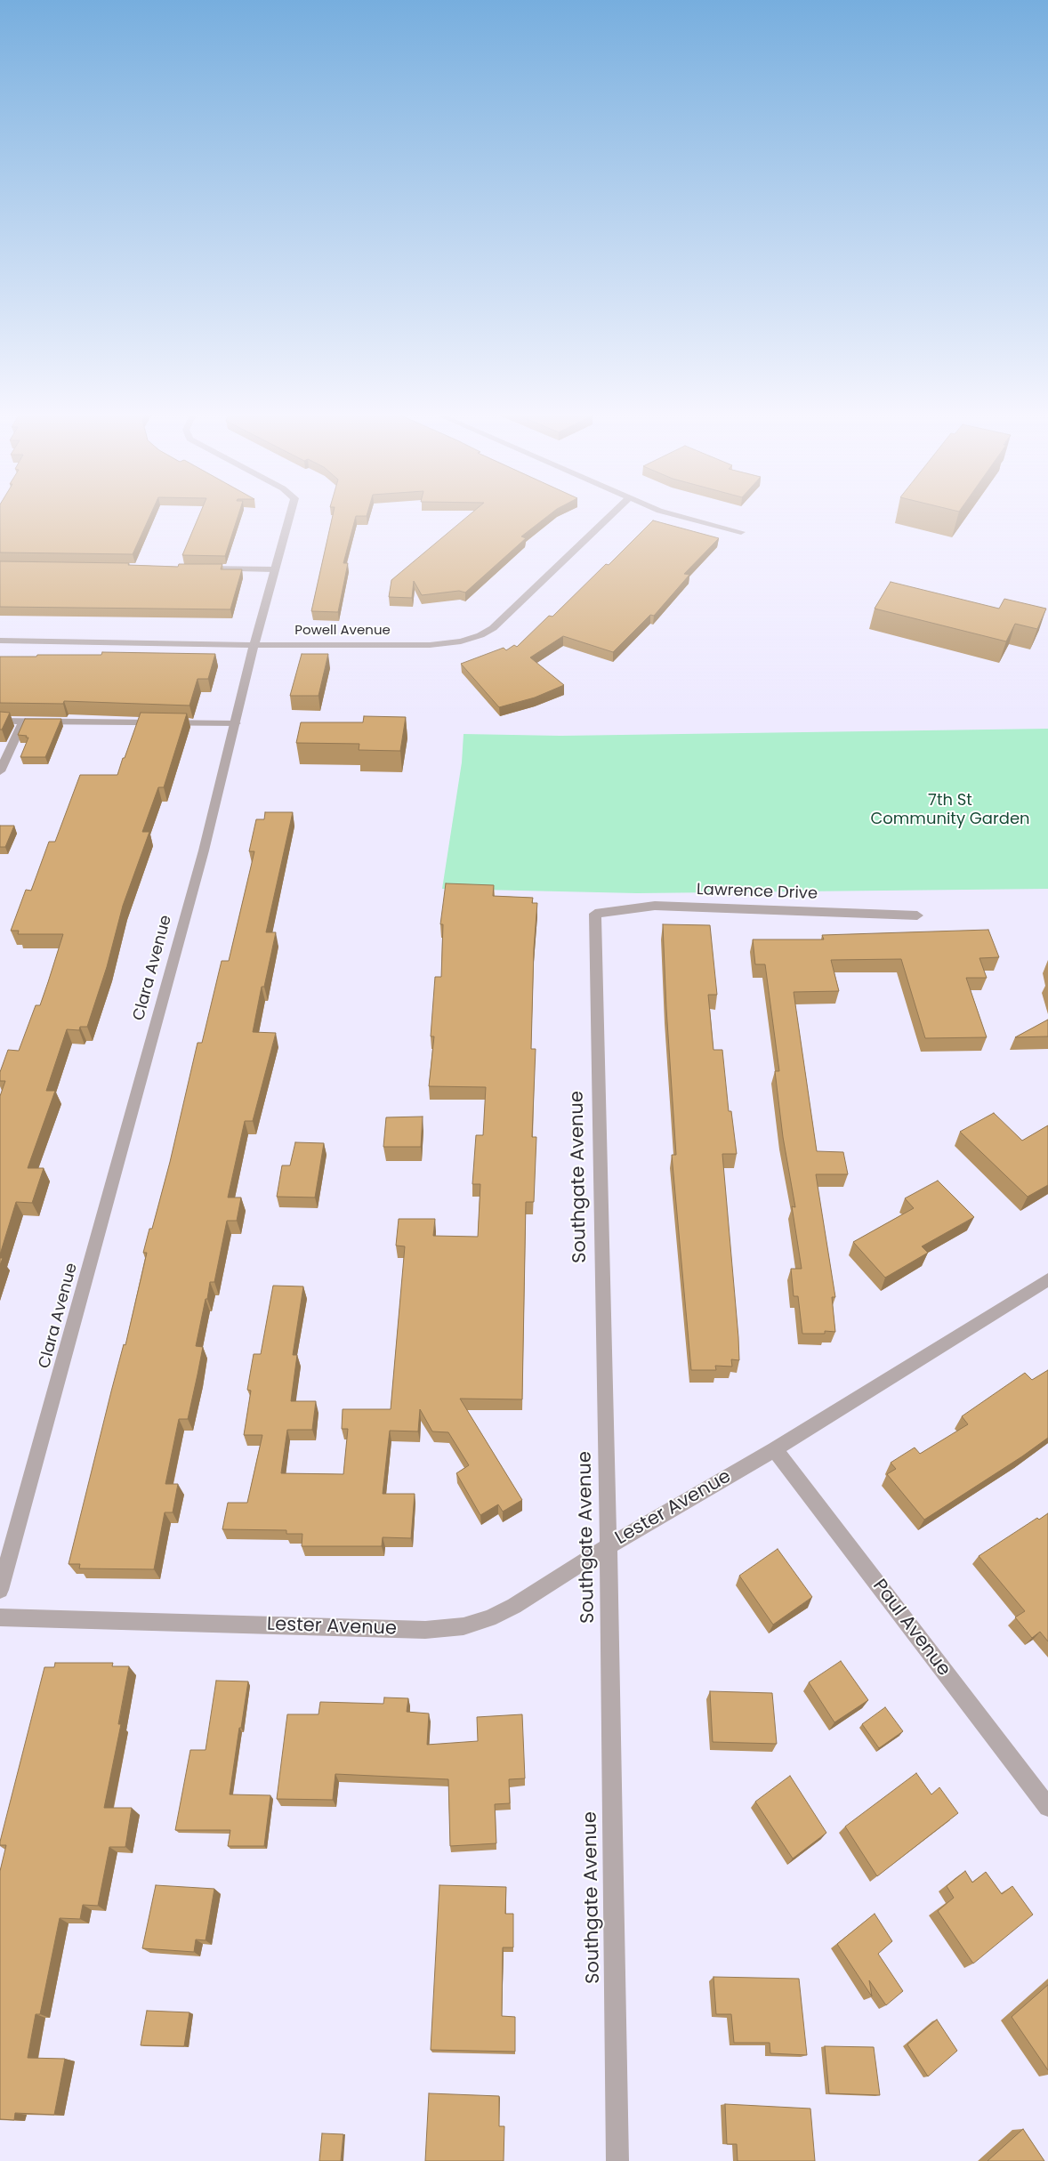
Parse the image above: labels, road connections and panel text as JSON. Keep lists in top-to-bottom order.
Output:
{
  "streets": {
    "street": [
      "Powell Avenue",
      "Lawrence Drive",
      "Clara Avenue",
      "Southgate Avenue",
      "Lester Avenue",
      "Paul Avenue"
    ]
  },
  "crossings": [
    ["Powell Avenue", "Clara Avenue"],
    ["Lawrence Drive", "Southgate Avenue"],
    ["Southgate Avenue", "Lester Avenue"],
    ["Lester Avenue", "Paul Avenue"]
  ],
  "parks": ["7th St Community Garden"]
}
